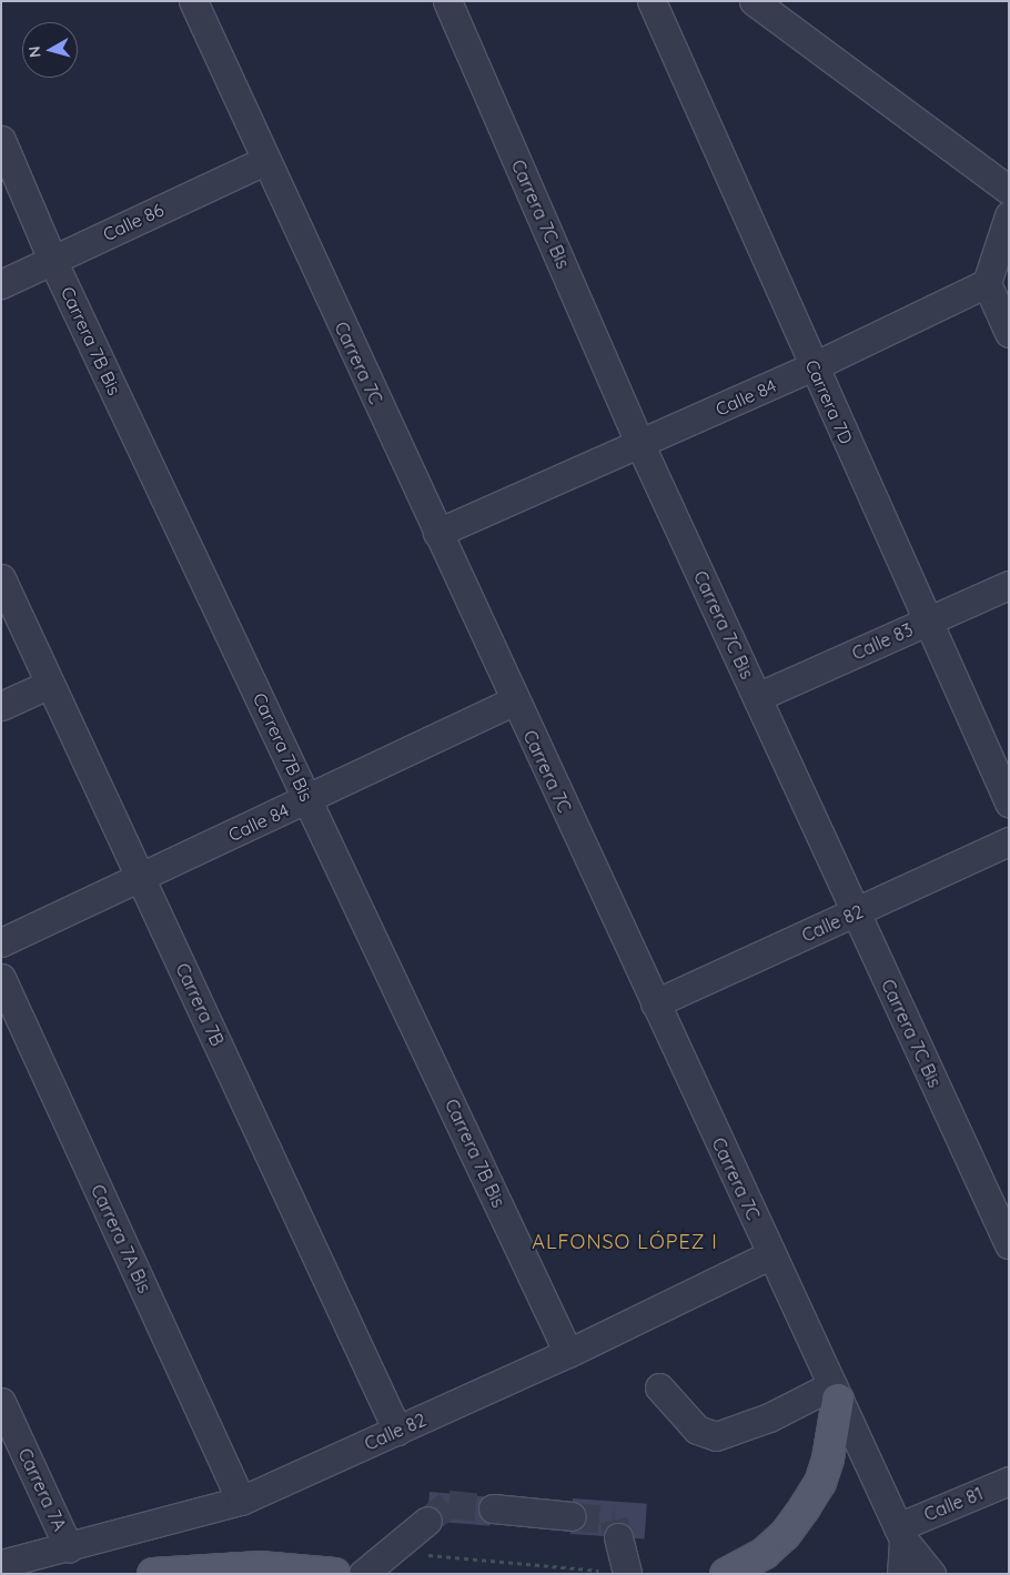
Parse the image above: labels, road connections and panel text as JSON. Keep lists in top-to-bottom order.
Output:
{
  "streets": {
    "street": [
      "Carrera 7C Bis",
      "Calle 86",
      "Carrera 7B Bis",
      "Carrera 7C",
      "Calle 84",
      "Carrera 7D",
      "Calle 83",
      "Calle 82",
      "Carrera 7B",
      "Carrera 7A Bis",
      "Carrera 7A",
      "Calle 81"
    ]
  },
  "crossings": [
    ["Carrera 7C Bis", "Calle 84"],
    ["Carrera 7C Bis", "Calle 83"],
    ["Carrera 7C Bis", "Calle 82"],
    ["Calle 86", "Carrera 7B Bis"],
    ["Calle 86", "Carrera 7C"],
    ["Carrera 7B Bis", "Calle 84"],
    ["Carrera 7B Bis", "Calle 82"],
    ["Carrera 7C", "Calle 84"],
    ["Carrera 7C", "Calle 82"],
    ["Carrera 7C", "Calle 81"],
    ["Calle 84", "Carrera 7D"],
    ["Calle 84", "Carrera 7B"],
    ["Carrera 7D", "Calle 83"],
    ["Calle 82", "Carrera 7B"],
    ["Calle 82", "Carrera 7A Bis"],
    ["Calle 82", "Carrera 7A"]
  ],
  "districts": ["ALFONSO LÓPEZ I"],
  "north": "left"
}
